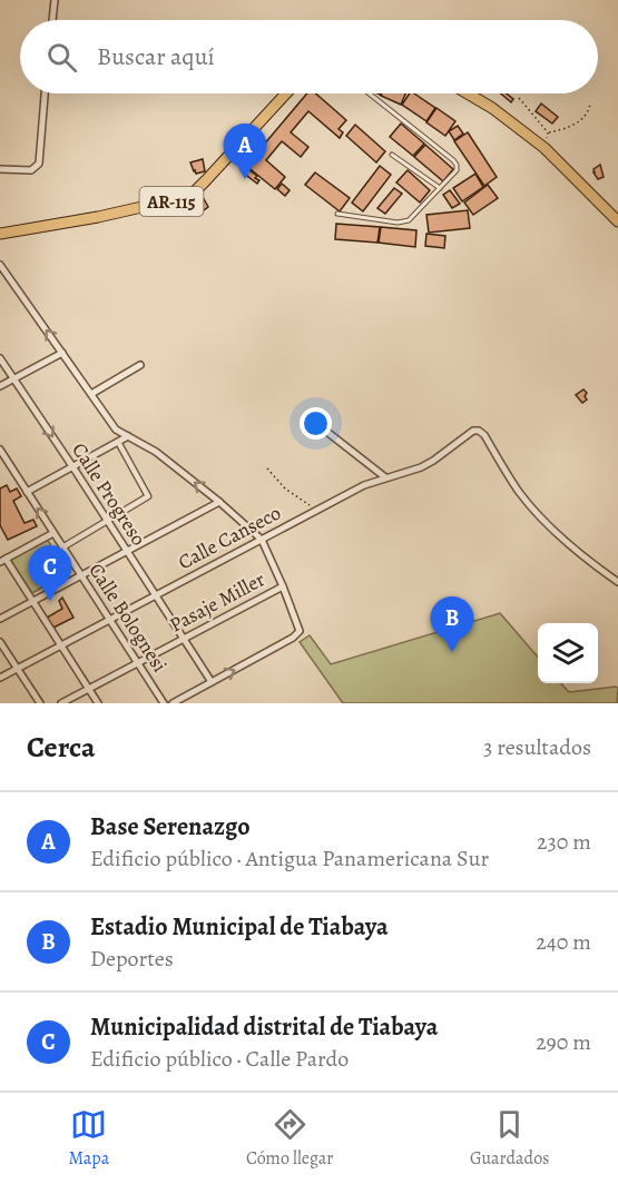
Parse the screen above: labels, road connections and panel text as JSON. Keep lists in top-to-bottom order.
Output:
{
  "streets": {
    "main road": ["AR-115"],
    "street": [
      "Calle Progreso",
      "Calle Canseco",
      "Pasaje Miller",
      "Calle Bolognesi"
    ]
  },
  "crossings": [
    ["Calle Progreso", "Calle Canseco"],
    ["Calle Progreso", "Pasaje Miller"],
    ["Calle Canseco", "Calle Bolognesi"],
    ["Pasaje Miller", "Calle Bolognesi"]
  ],
  "page": {
    "search": "Buscar aquí",
    "pins": ["A", "C", "B"],
    "heading": ["Cerca", "3 resultados"],
    "list": [
      {
        "mark": "A",
        "name": "Base Serenazgo",
        "note": "Edificio público · Antigua Panamericana Sur",
        "value": "230 m"
      },
      {
        "mark": "B",
        "name": "Estadio Municipal de Tiabaya",
        "note": "Deportes",
        "value": "240 m"
      },
      {
        "mark": "C",
        "name": "Municipalidad distrital de Tiabaya",
        "note": "Edificio público · Calle Pardo",
        "value": "290 m"
      }
    ],
    "nav": ["Mapa", "Cómo llegar", "Guardados"]
  }
}
